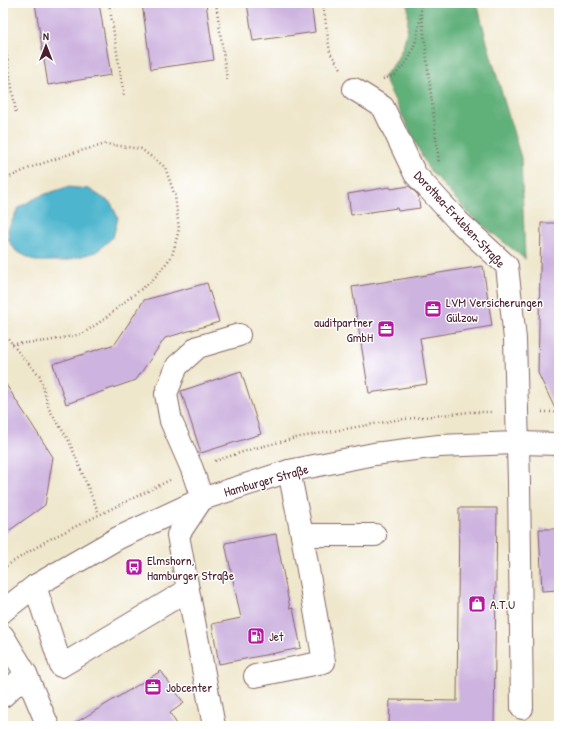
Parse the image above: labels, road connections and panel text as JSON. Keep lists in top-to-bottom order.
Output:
{
  "streets": {
    "main road": ["Dorothea-Erxleben-Straße", "Hamburger Straße"]
  },
  "crossings": [
    ["Dorothea-Erxleben-Straße", "Hamburger Straße"]
  ],
  "places": {
    "office": ["LVM Versicherungen Gülzow", "auditpartner GmbH", "Jobcenter"],
    "bus stop": ["Elmshorn, Hamburger Straße"],
    "shop": ["A.T.U"],
    "fuel station": ["Jet"]
  },
  "north": "top"
}
